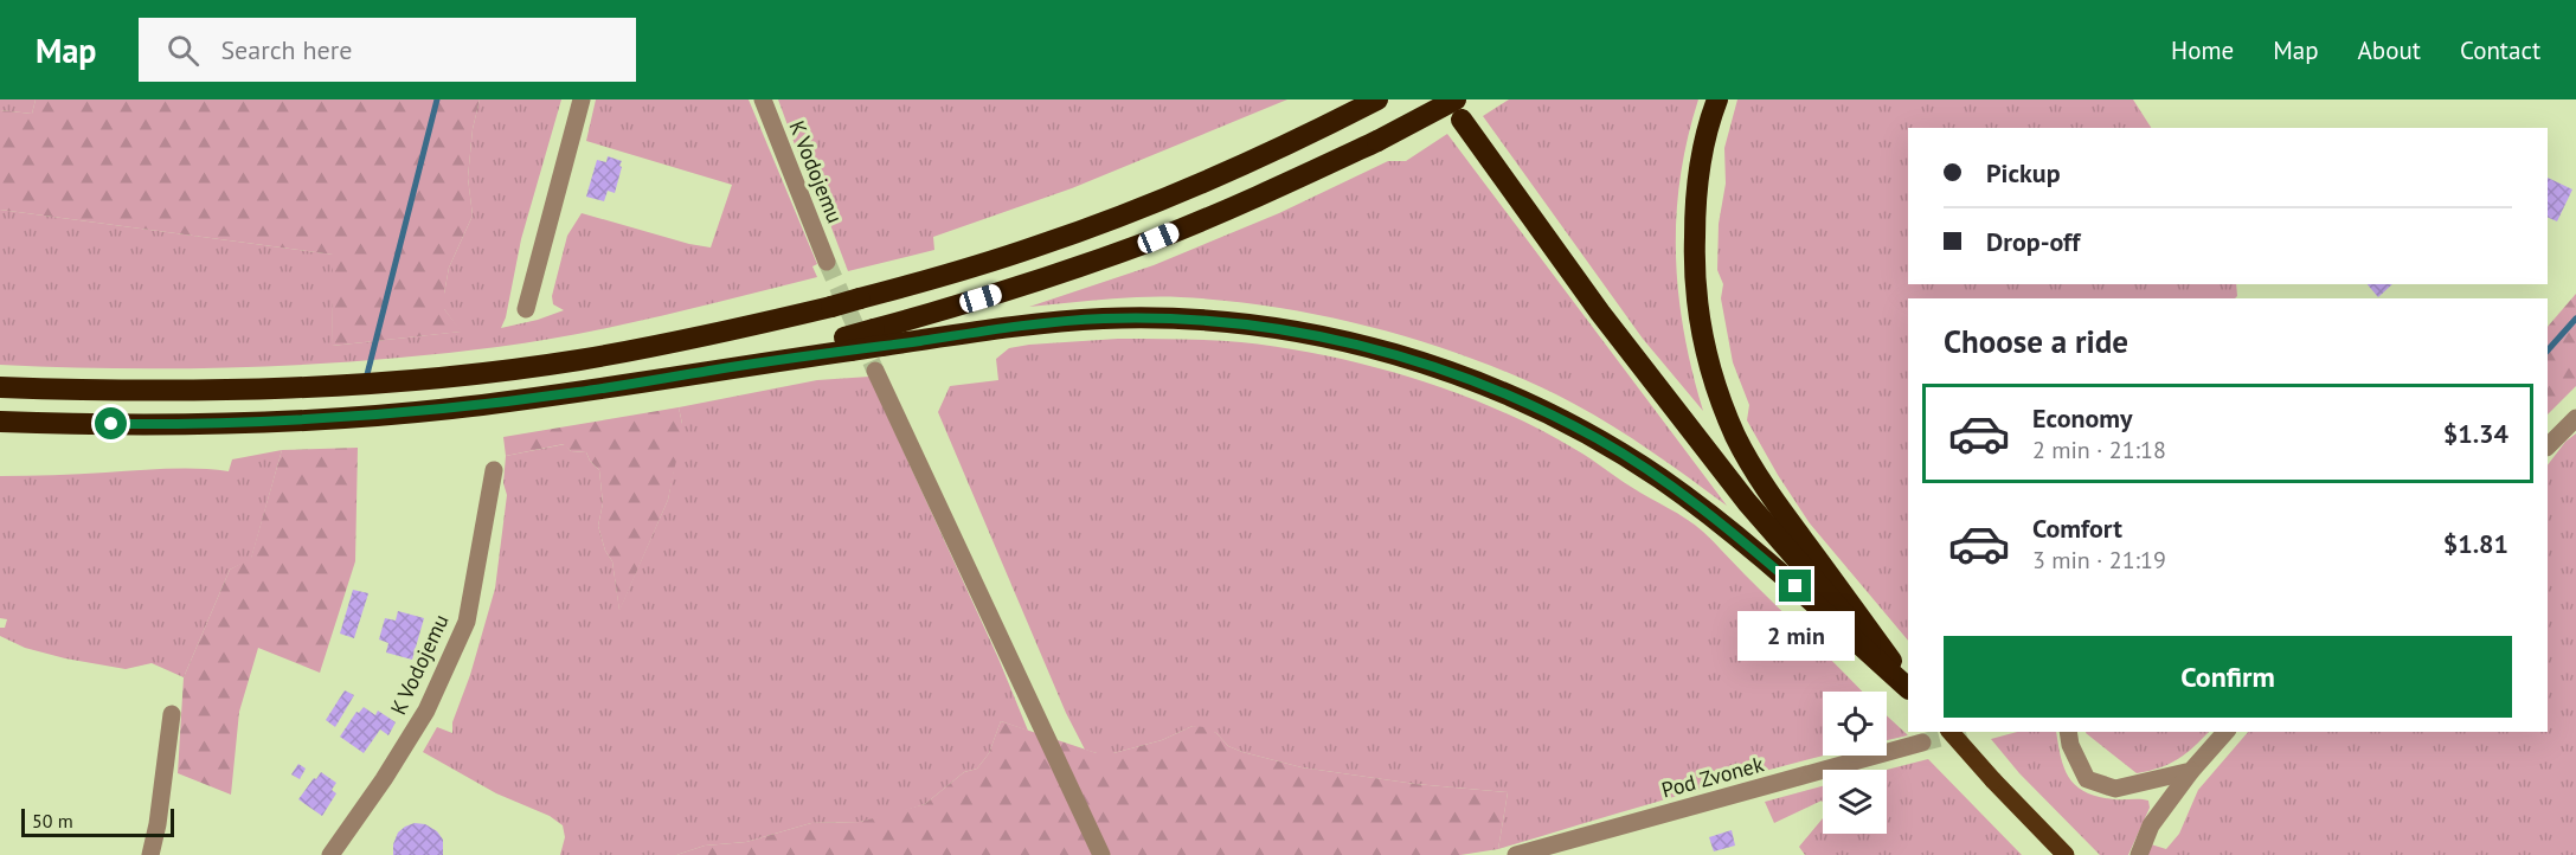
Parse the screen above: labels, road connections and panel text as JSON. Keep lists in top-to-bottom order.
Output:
{
  "streets": {
    "street": ["K Vodojemu", "Pod Zvonek"]
  },
  "scale_bar": "50 m",
  "page": {
    "header": "Map",
    "search": "Search here",
    "nav": [
      "Home",
      "Map",
      "About",
      "Contact"
    ],
    "banner": ["Pickup", "Drop-off"],
    "heading": "Choose a ride",
    "list": [
      {
        "name": "Economy",
        "note": "2 min · 21:18",
        "value": "$1.34"
      },
      {
        "name": "Comfort",
        "note": "3 min · 21:19",
        "value": "$1.81"
      }
    ],
    "bubble": "2 min",
    "buttons": "Confirm",
    "scale": "50 m"
  }
}
